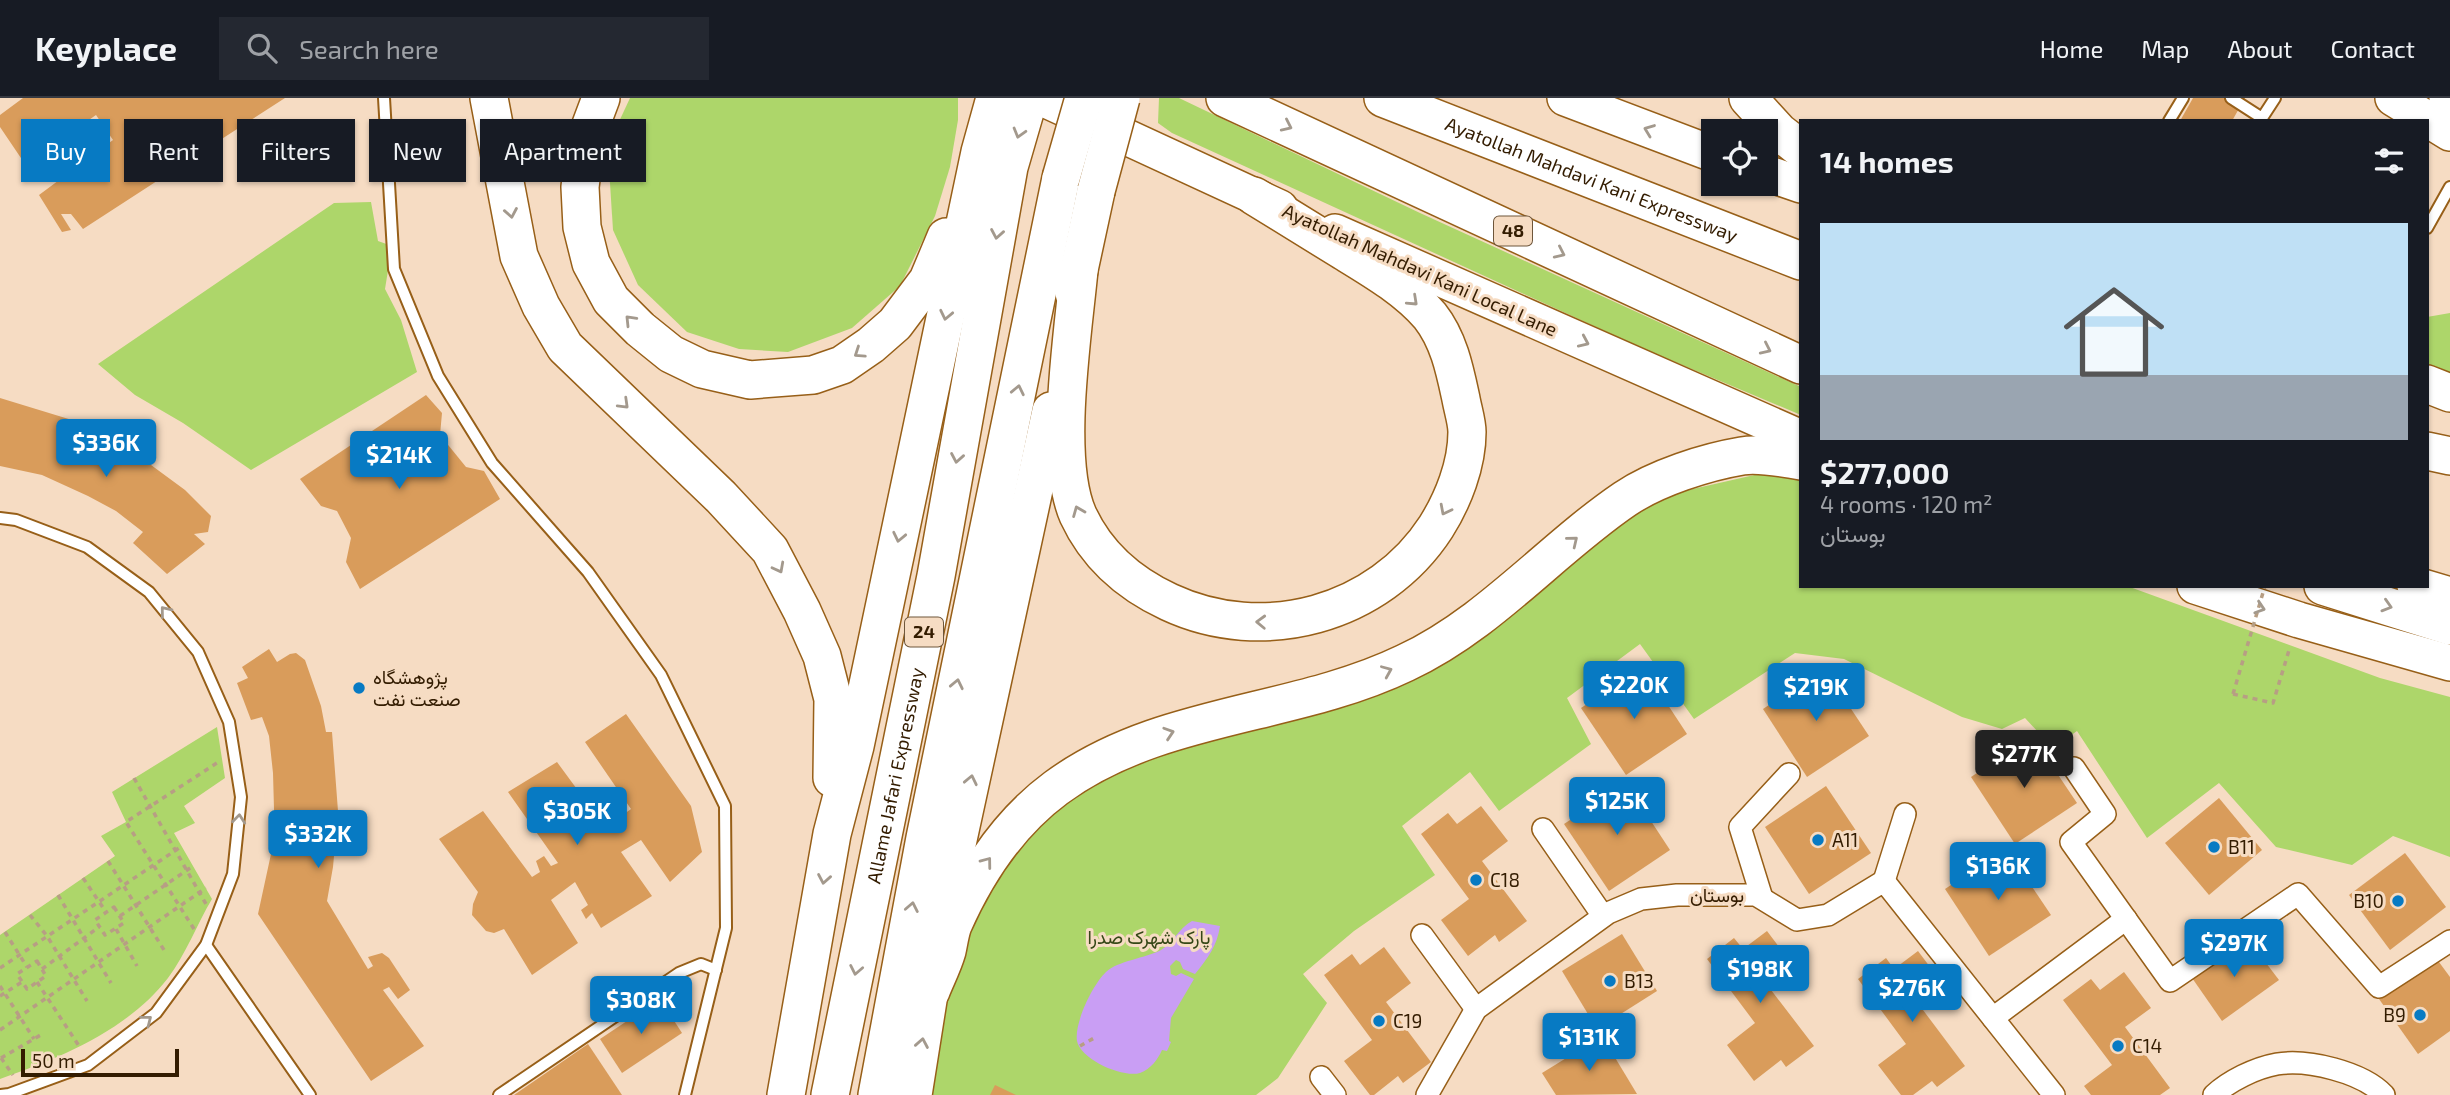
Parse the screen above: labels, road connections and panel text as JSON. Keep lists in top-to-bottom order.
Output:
{
  "streets": {
    "highway": [
      "Ayatollah Mahdavi Kani Expressway",
      "48",
      "24",
      "Allame Jafari Expressway"
    ],
    "main road": ["Ayatollah Mahdavi Kani Local Lane"],
    "street": ["بوستان"]
  },
  "crossings": [
    ["24", "Allame Jafari Expressway"]
  ],
  "one_way": ["Ayatollah Mahdavi Kani Local Lane"],
  "parks": ["پارک شهرک صدرا"],
  "places": [
    "پژوهشگاه صنعت نفت",
    "A11",
    "B11",
    "C18",
    "B10",
    "B13",
    "B9",
    "C19",
    "C14"
  ],
  "scale_bar": "50 m",
  "page": {
    "header": "Keyplace",
    "search": "Search here",
    "nav": [
      "Home",
      "Map",
      "About",
      "Contact"
    ],
    "chip": [
      "Buy",
      "Rent",
      "Filters",
      "New",
      "Apartment"
    ],
    "heading": "14 homes",
    "list": [
      {
        "name": "$277,000",
        "note": "4 rooms · 120 m² · بوستان"
      }
    ],
    "price": [
      "$336K",
      "$214K",
      "$220K",
      "$219K",
      "$277K",
      "$125K",
      "$305K",
      "$332K",
      "$136K",
      "$297K",
      "$198K",
      "$276K",
      "$308K",
      "$131K"
    ],
    "scale": "50 m"
  }
}
